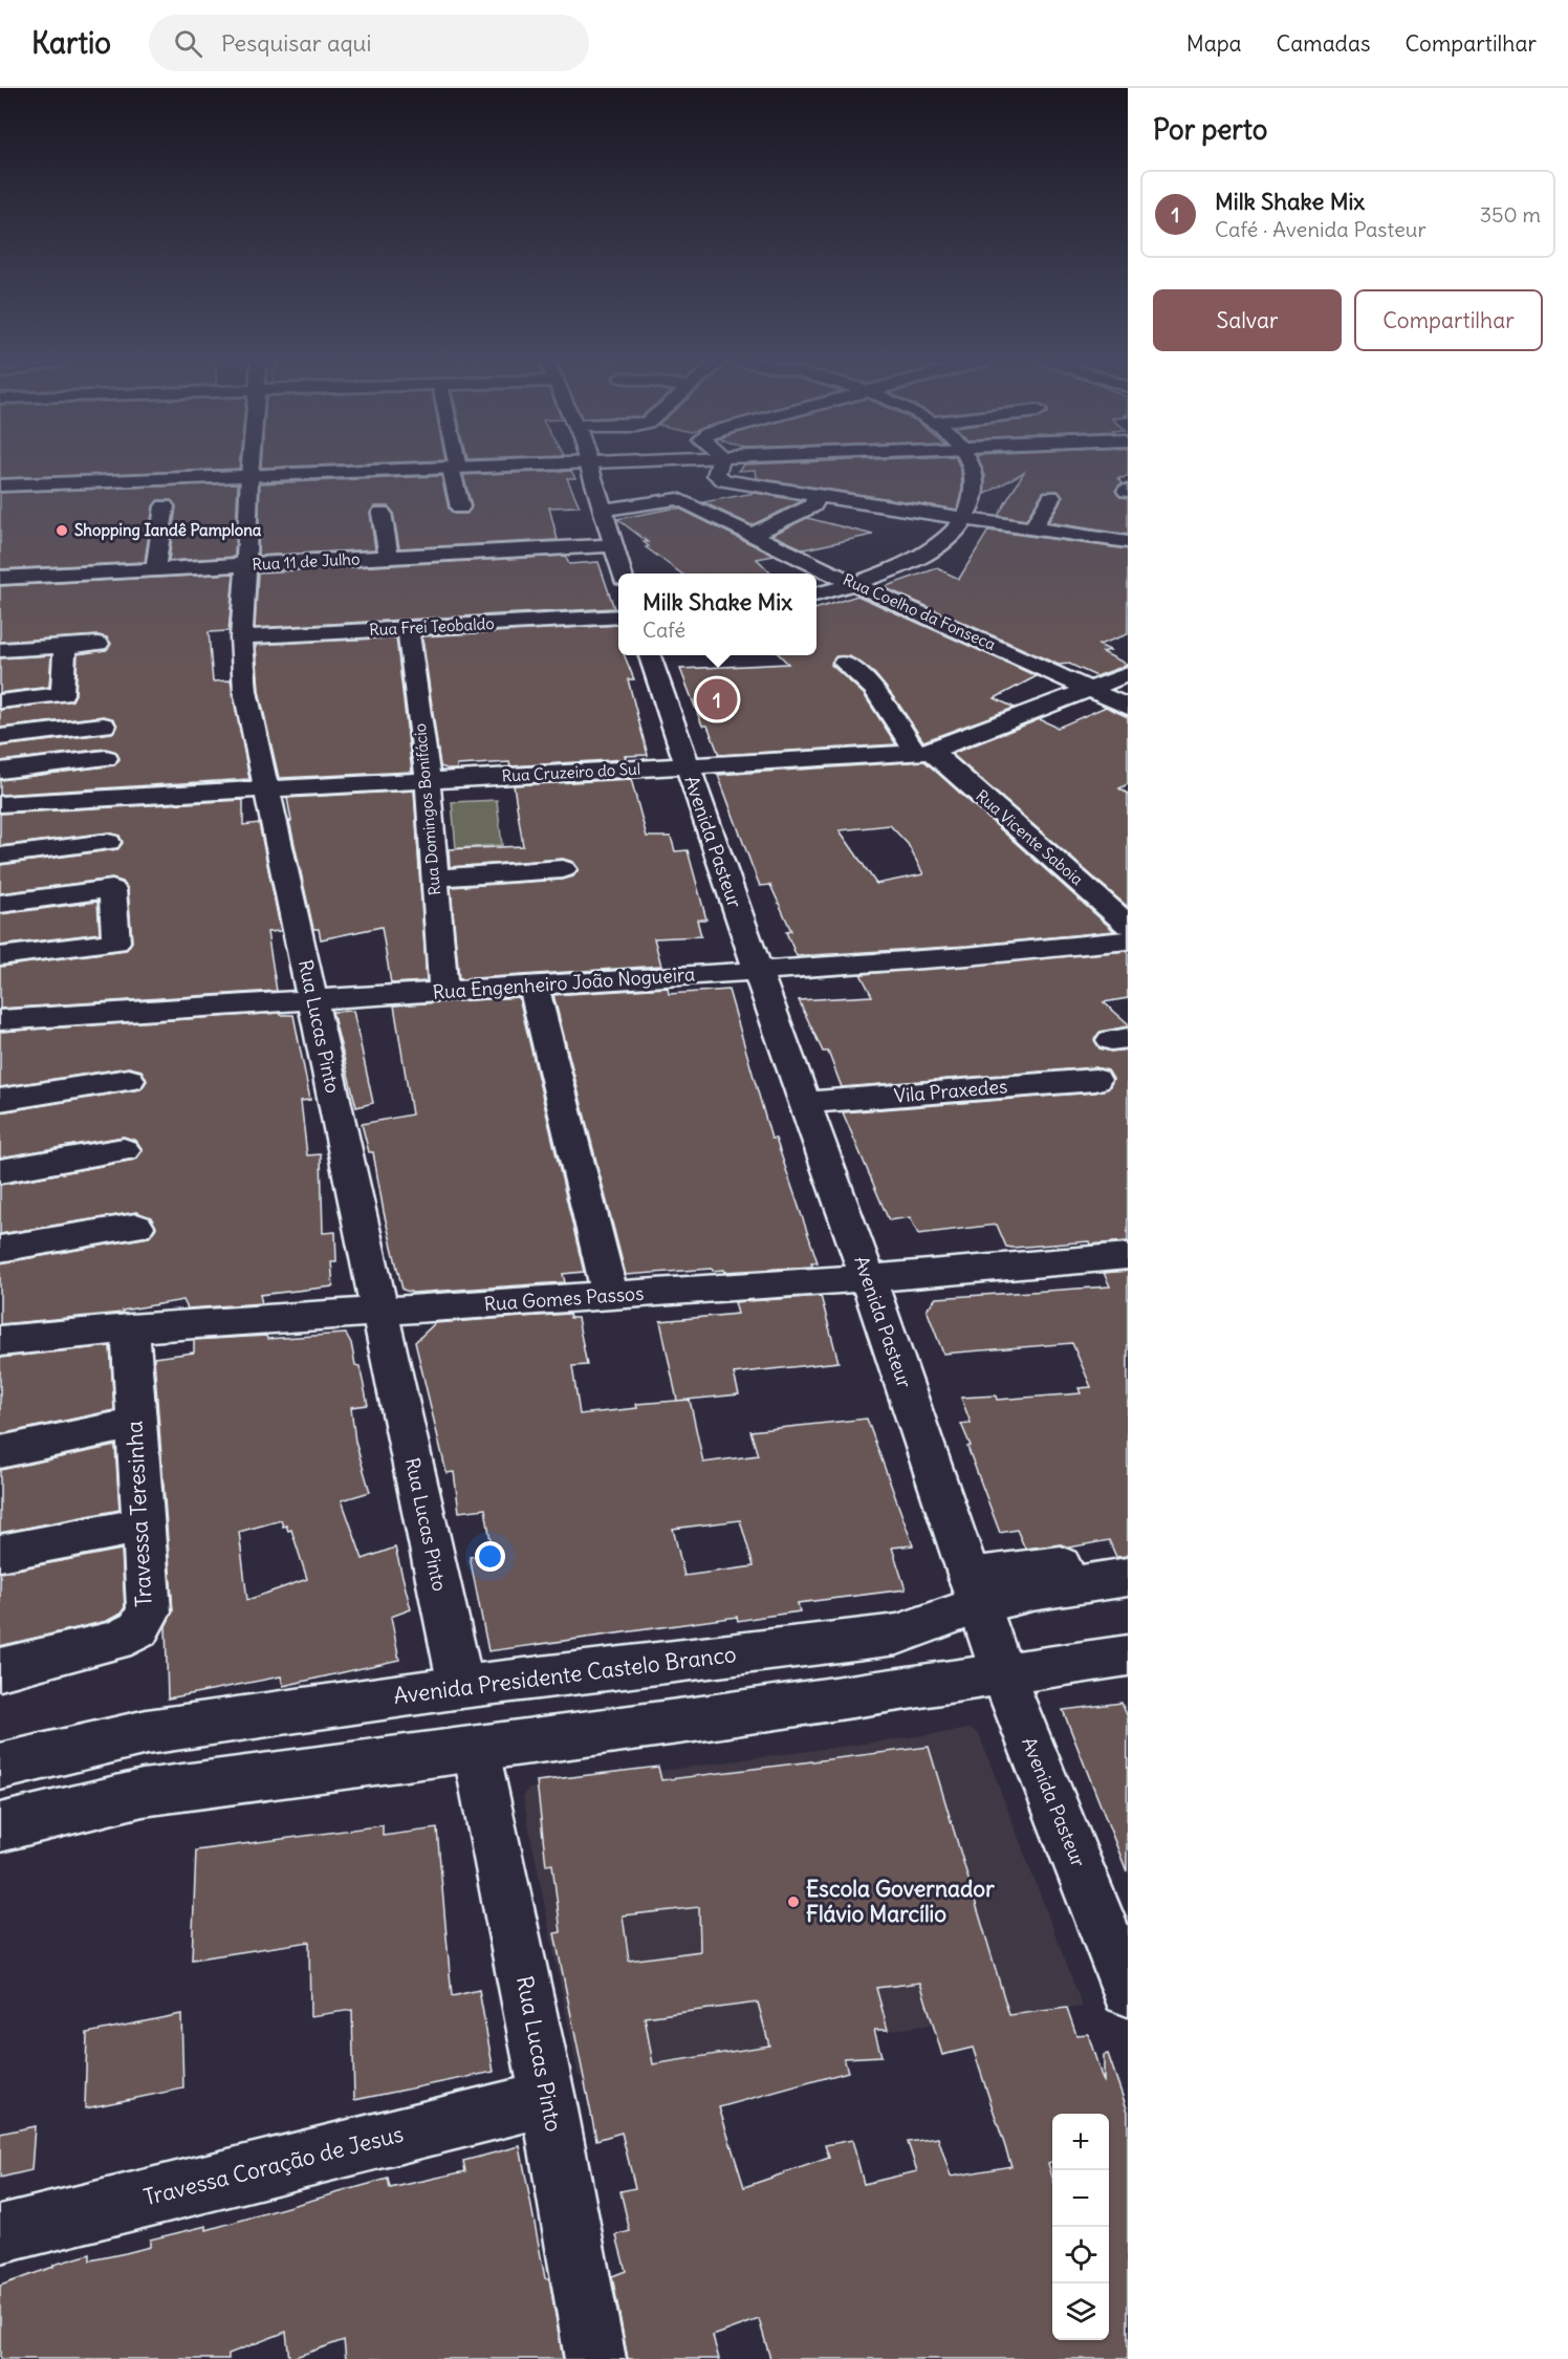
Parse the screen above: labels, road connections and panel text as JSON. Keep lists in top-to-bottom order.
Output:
{
  "streets": {
    "street": [
      "Rua 11 de Julho",
      "Rua Coelho da Fonseca",
      "Rua Frei Teobaldo",
      "Rua Cruzeiro do Sul",
      "Rua Domingos Bonifácio",
      "Rua Vicente Saboia",
      "Avenida Pasteur",
      "Rua Engenheiro João Nogueira",
      "Rua Lucas Pinto",
      "Vila Praxedes",
      "Rua Gomes Passos",
      "Travessa Teresinha",
      "Avenida Presidente Castelo Branco",
      "Travessa Coração de Jesus"
    ]
  },
  "crossings": [
    ["Rua 11 de Julho", "Rua Lucas Pinto"],
    ["Rua Coelho da Fonseca", "Rua Cruzeiro do Sul"],
    ["Rua Frei Teobaldo", "Rua Domingos Bonifácio"],
    ["Rua Frei Teobaldo", "Rua Lucas Pinto"],
    ["Rua Cruzeiro do Sul", "Rua Domingos Bonifácio"],
    ["Rua Cruzeiro do Sul", "Rua Vicente Saboia"],
    ["Rua Cruzeiro do Sul", "Avenida Pasteur"],
    ["Rua Cruzeiro do Sul", "Rua Lucas Pinto"],
    ["Rua Domingos Bonifácio", "Rua Engenheiro João Nogueira"],
    ["Avenida Pasteur", "Rua Engenheiro João Nogueira"],
    ["Avenida Pasteur", "Vila Praxedes"],
    ["Avenida Pasteur", "Rua Gomes Passos"],
    ["Avenida Pasteur", "Avenida Presidente Castelo Branco"],
    ["Rua Engenheiro João Nogueira", "Rua Lucas Pinto"],
    ["Rua Lucas Pinto", "Rua Gomes Passos"],
    ["Rua Lucas Pinto", "Avenida Presidente Castelo Branco"],
    ["Rua Lucas Pinto", "Travessa Coração de Jesus"],
    ["Rua Gomes Passos", "Travessa Teresinha"]
  ],
  "places": ["Shopping Iandê Pamplona", "Escola Governador Flávio Marcílio"],
  "page": {
    "header": "Kartio",
    "search": "Pesquisar aqui",
    "nav": ["Mapa", "Camadas", "Compartilhar"],
    "heading": "Por perto",
    "list": [
      {
        "mark": "1",
        "name": "Milk Shake Mix",
        "note": "Café · Avenida Pasteur",
        "value": "350 m"
      }
    ],
    "buttons": ["Salvar", "Compartilhar"],
    "popup": ["Milk Shake Mix", "Café"],
    "pins": "1",
    "map_buttons": ["+", "−"]
  }
}
